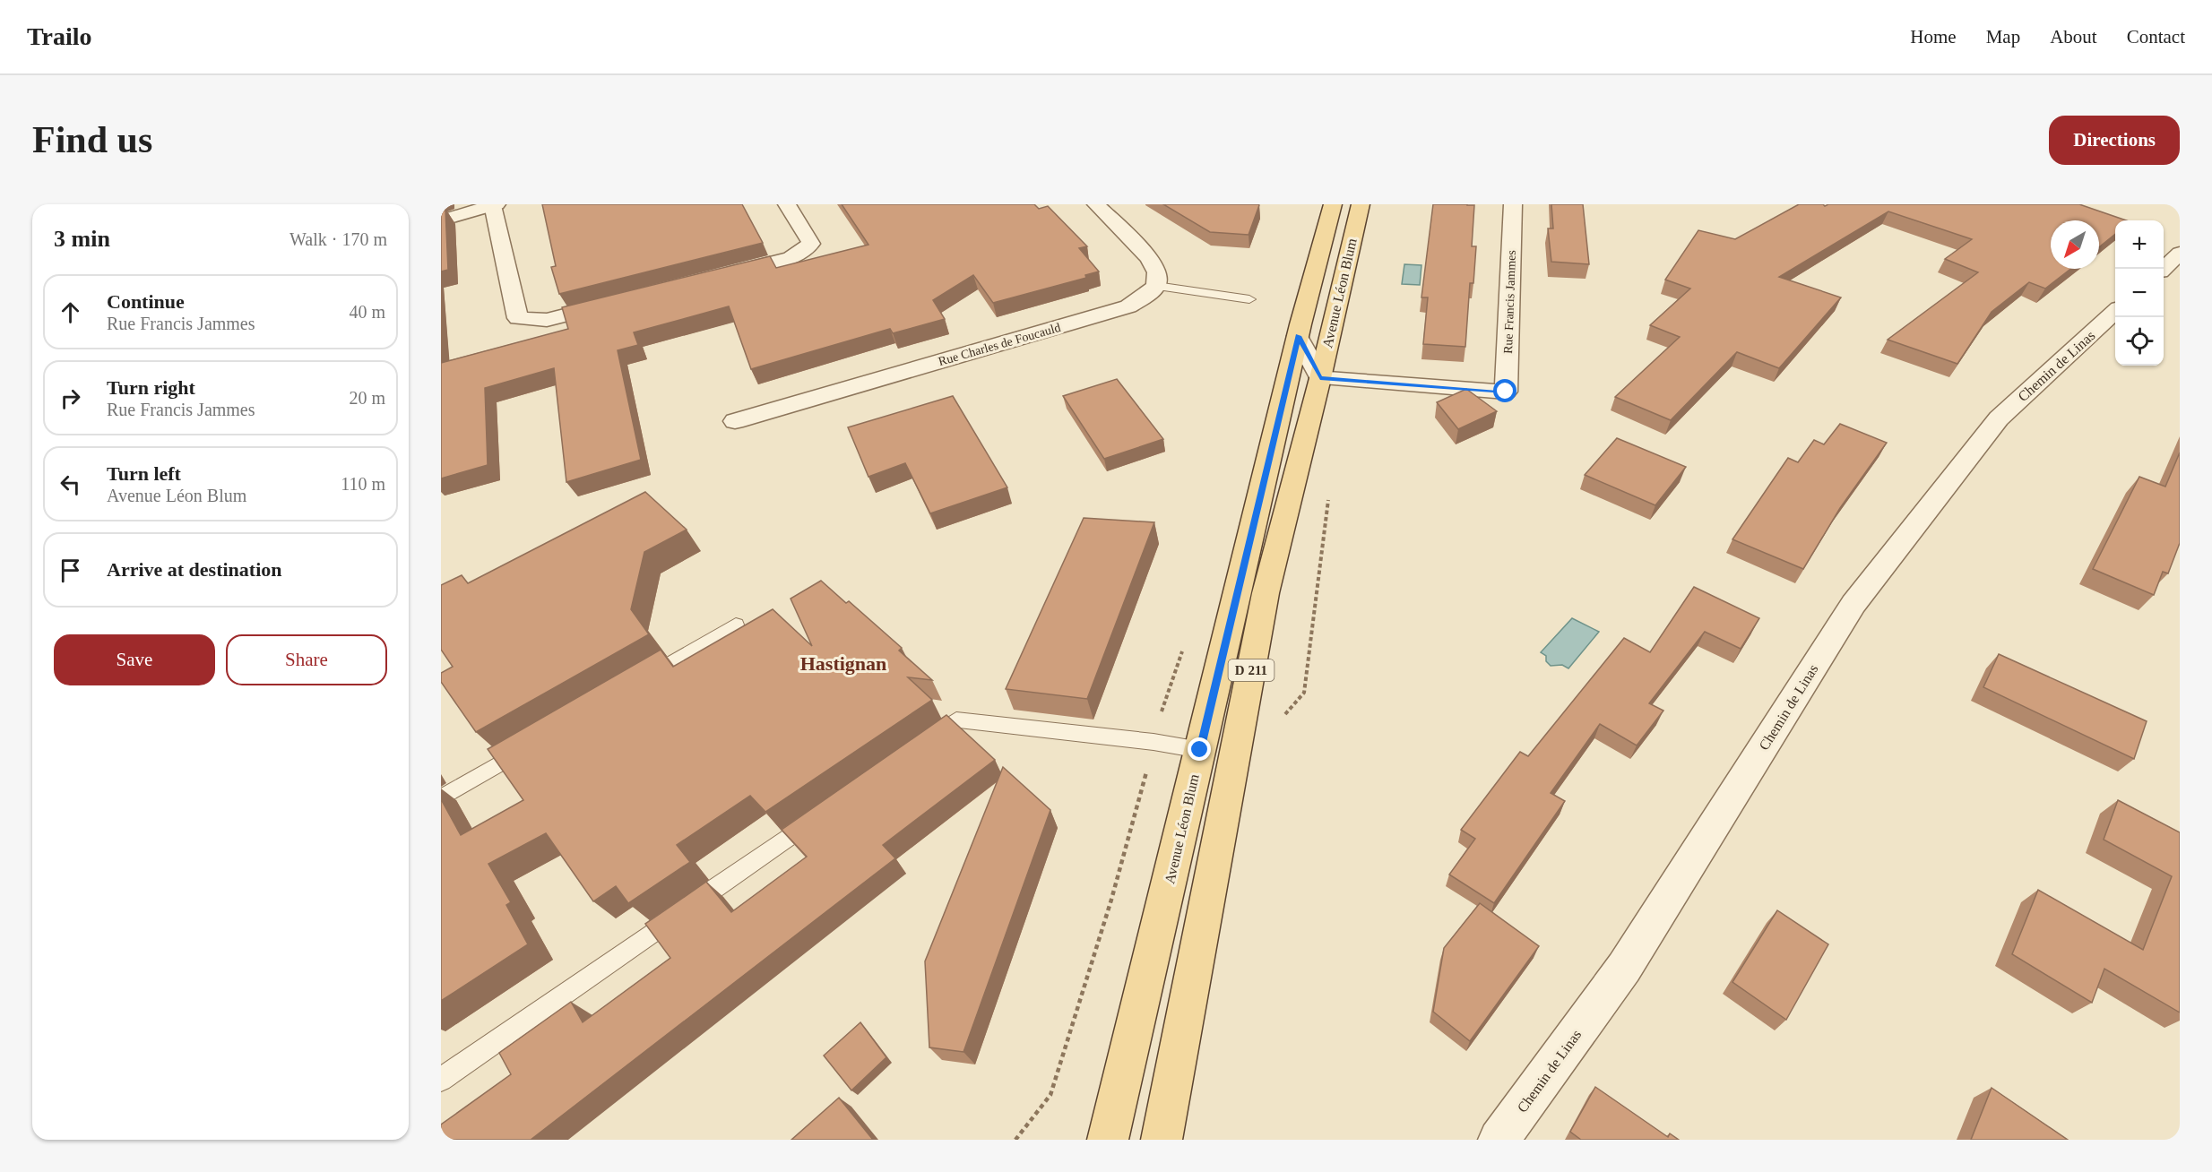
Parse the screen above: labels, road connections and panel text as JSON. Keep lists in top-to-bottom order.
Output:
{
  "streets": {
    "main road": ["Avenue Léon Blum", "D 211"],
    "street": ["Rue Francis Jammes", "Rue Charles de Foucauld", "Chemin de Linas"]
  },
  "crossings": [
    ["Avenue Léon Blum", "Rue Francis Jammes"]
  ],
  "districts": ["Hastignan"],
  "north": "bottom left",
  "page": {
    "header": "Trailo",
    "nav": [
      "Home",
      "Map",
      "About",
      "Contact"
    ],
    "buttons": [
      "Directions",
      ["Save", "Share"]
    ],
    "title": "Find us",
    "heading": ["3 min", "Walk · 170 m"],
    "map_buttons": ["+", "−"],
    "list": [
      ["Continue", "Rue Francis Jammes", "40 m"],
      ["Turn right", "Rue Francis Jammes", "20 m"],
      ["Turn left", "Avenue Léon Blum", "110 m"],
      "Arrive at destination"
    ]
  }
}
